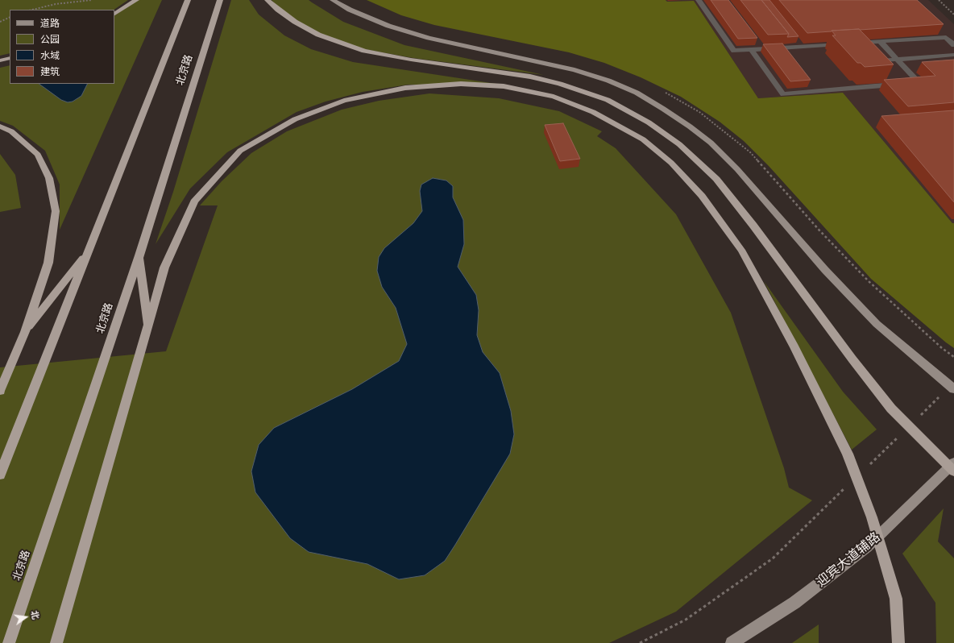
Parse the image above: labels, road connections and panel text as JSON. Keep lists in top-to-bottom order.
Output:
{
  "streets": {
    "highway": ["北京路"],
    "main road": ["迎宾大道辅路"]
  },
  "legend": [
    "道路",
    "公园",
    "水域",
    "建筑"
  ],
  "north": "right"
}
